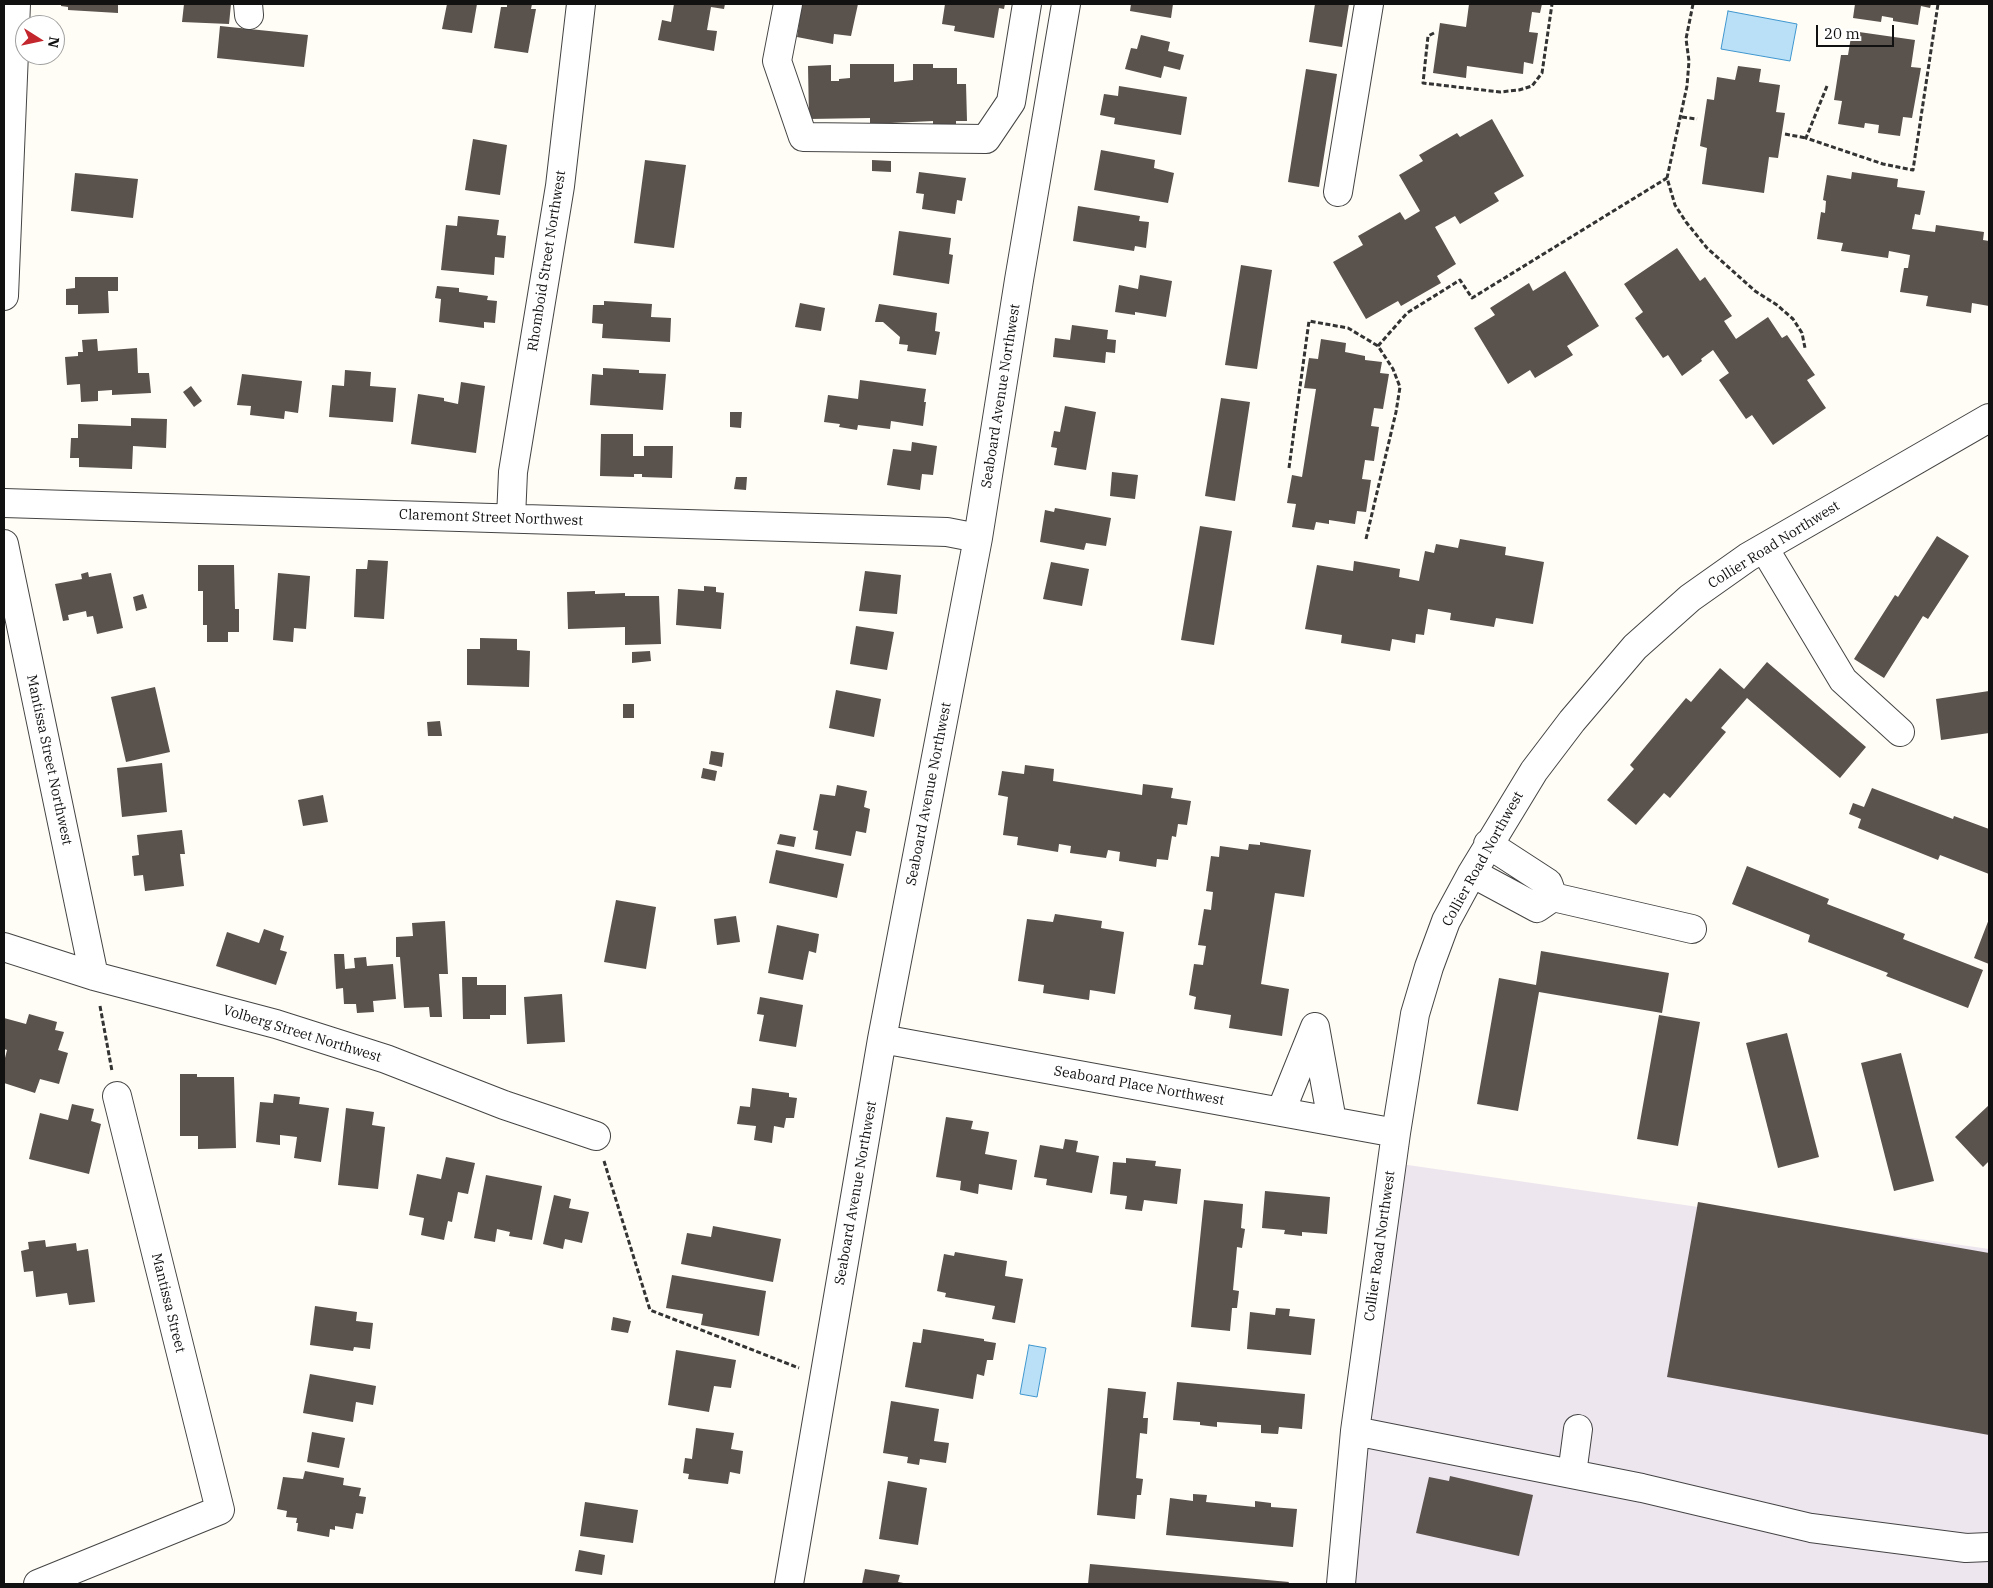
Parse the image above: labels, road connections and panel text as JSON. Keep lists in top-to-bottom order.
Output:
{
  "streets": {
    "street": [
      "Rhomboid Street Northwest",
      "Seaboard Avenue Northwest",
      "Claremont Street Northwest",
      "Collier Road Northwest",
      "Mantissa Street Northwest",
      "Volberg Street Northwest",
      "Seaboard Place Northwest",
      "Mantissa Street"
    ]
  },
  "crossings": [
    ["Rhomboid Street Northwest", "Claremont Street Northwest"],
    ["Seaboard Avenue Northwest", "Claremont Street Northwest"],
    ["Seaboard Avenue Northwest", "Seaboard Place Northwest"],
    ["Collier Road Northwest", "Seaboard Place Northwest"],
    ["Mantissa Street Northwest", "Volberg Street Northwest"]
  ],
  "scale_bar": "20 m",
  "north": "right"
}
